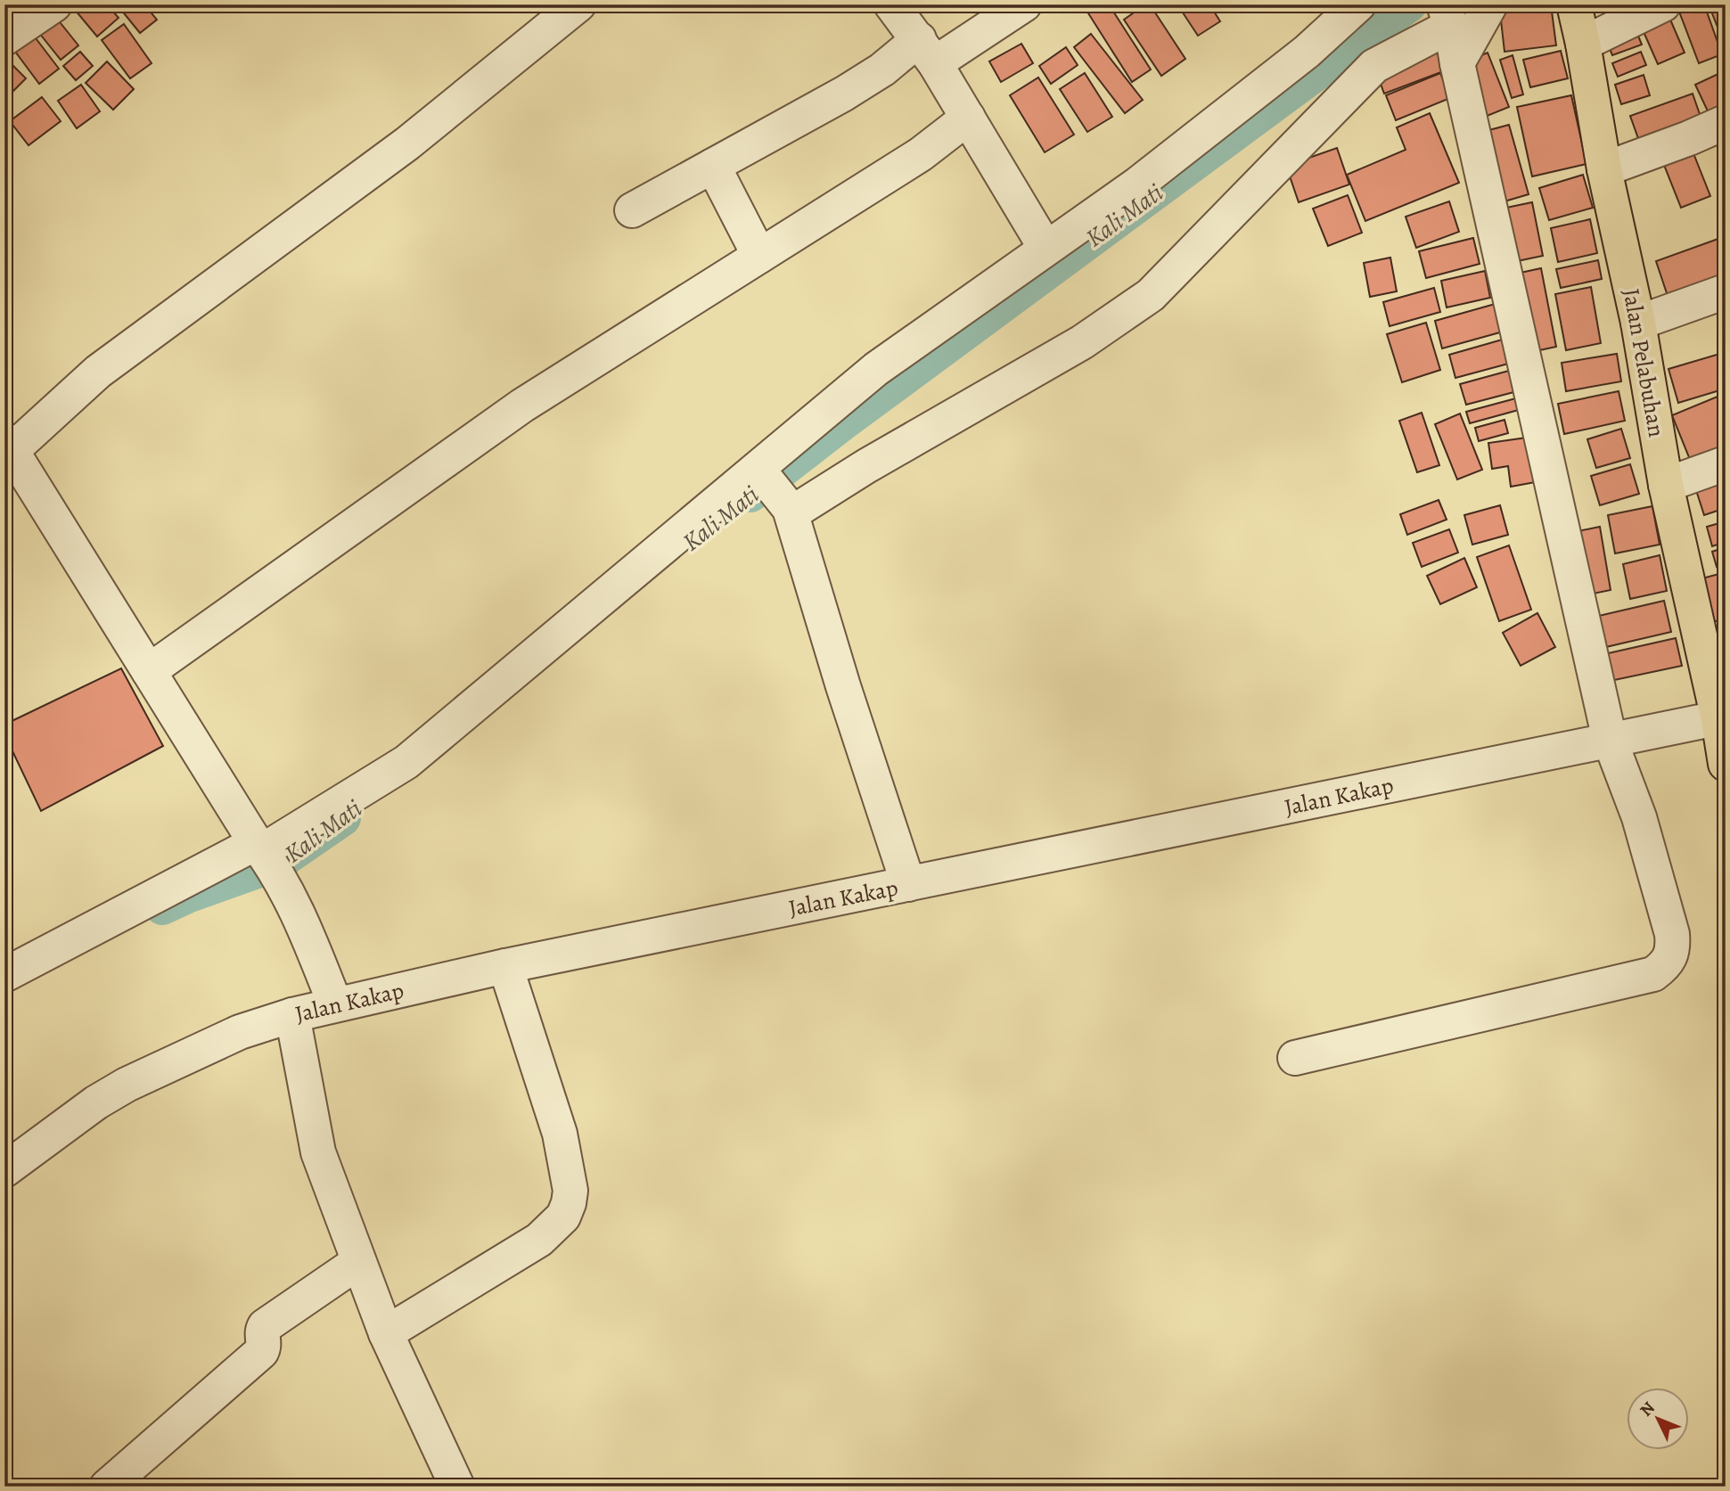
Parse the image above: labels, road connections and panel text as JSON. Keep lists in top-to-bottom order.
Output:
{
  "streets": {
    "main road": ["Jalan Pelabuhan"],
    "street": ["Jalan Kakap"]
  },
  "crossings": [
    ["Jalan Pelabuhan", "Jalan Kakap"]
  ],
  "water": ["Kali Mati"],
  "north": "top left"
}
